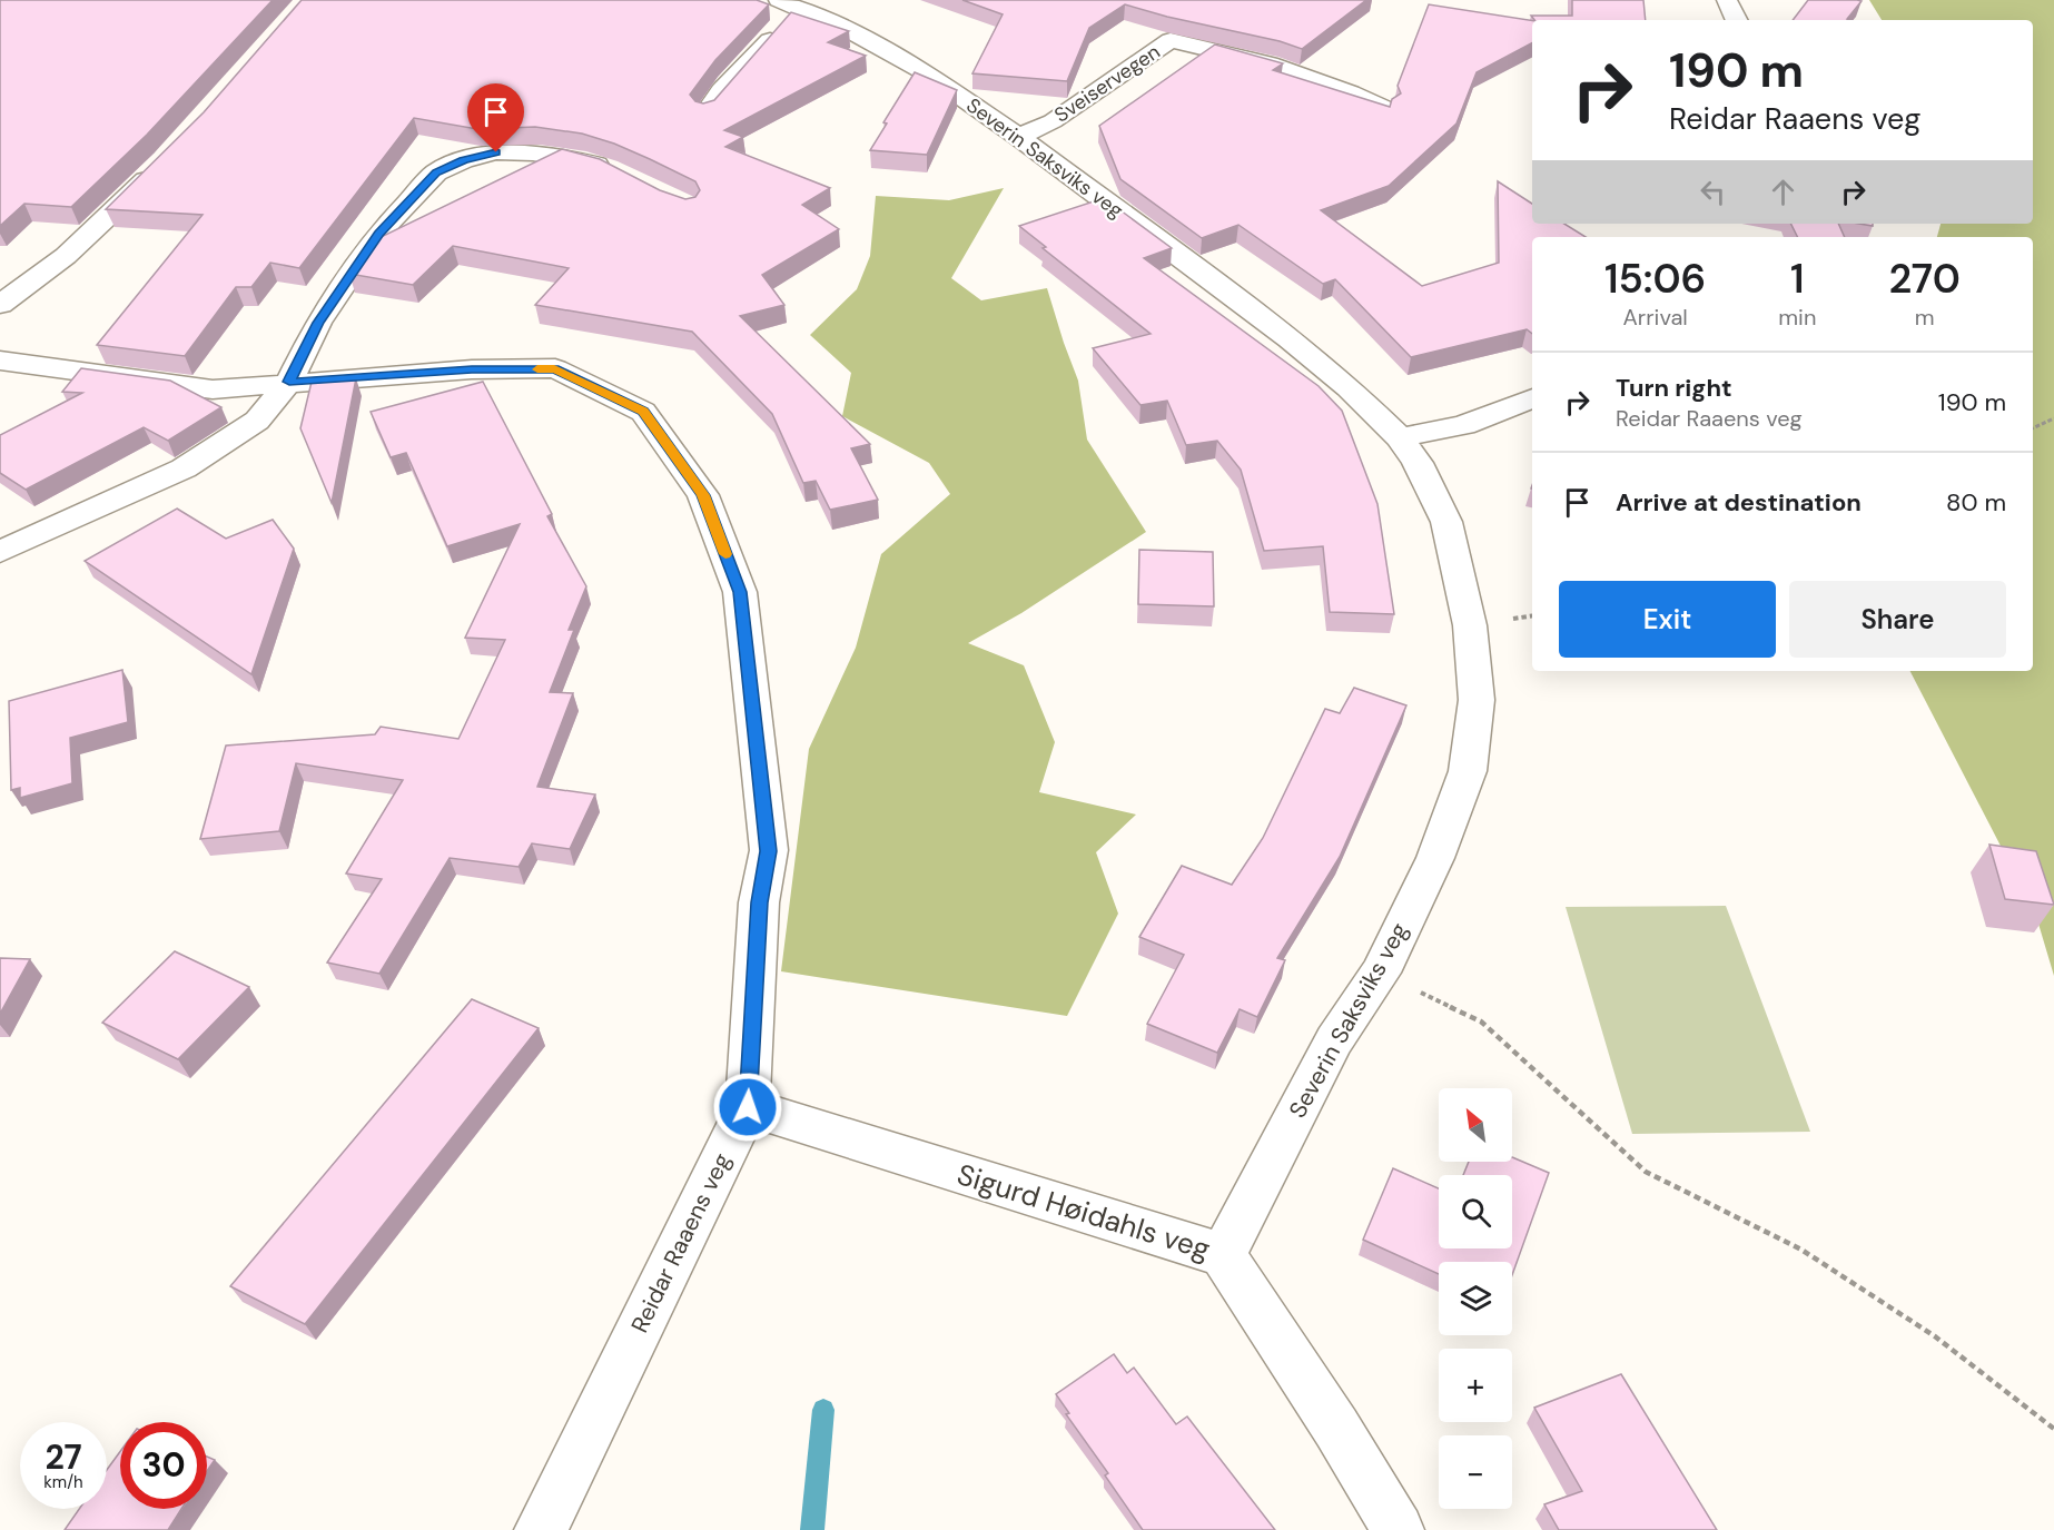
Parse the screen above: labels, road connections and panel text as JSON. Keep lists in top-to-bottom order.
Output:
{
  "streets": {
    "street": [
      "Sveiservegen",
      "Severin Saksviks veg",
      "Sigurd Høidahls veg",
      "Reidar Raaens veg"
    ]
  },
  "crossings": [
    ["Sveiservegen", "Severin Saksviks veg"],
    ["Severin Saksviks veg", "Sigurd Høidahls veg"],
    ["Sigurd Høidahls veg", "Reidar Raaens veg"]
  ],
  "north": "top left",
  "page": {
    "turn": ["190 m", "Reidar Raaens veg"],
    "eta": [
      "15:06",
      "Arrival",
      "1",
      "min",
      "270",
      "m"
    ],
    "list": [
      {
        "name": "Turn right",
        "note": "Reidar Raaens veg",
        "value": "190 m"
      },
      {
        "name": "Arrive at destination",
        "value": "80 m"
      }
    ],
    "buttons": ["Exit", "Share"],
    "map_buttons": ["+", "−"],
    "speed": "27 km/h",
    "limit": "30"
  }
}
